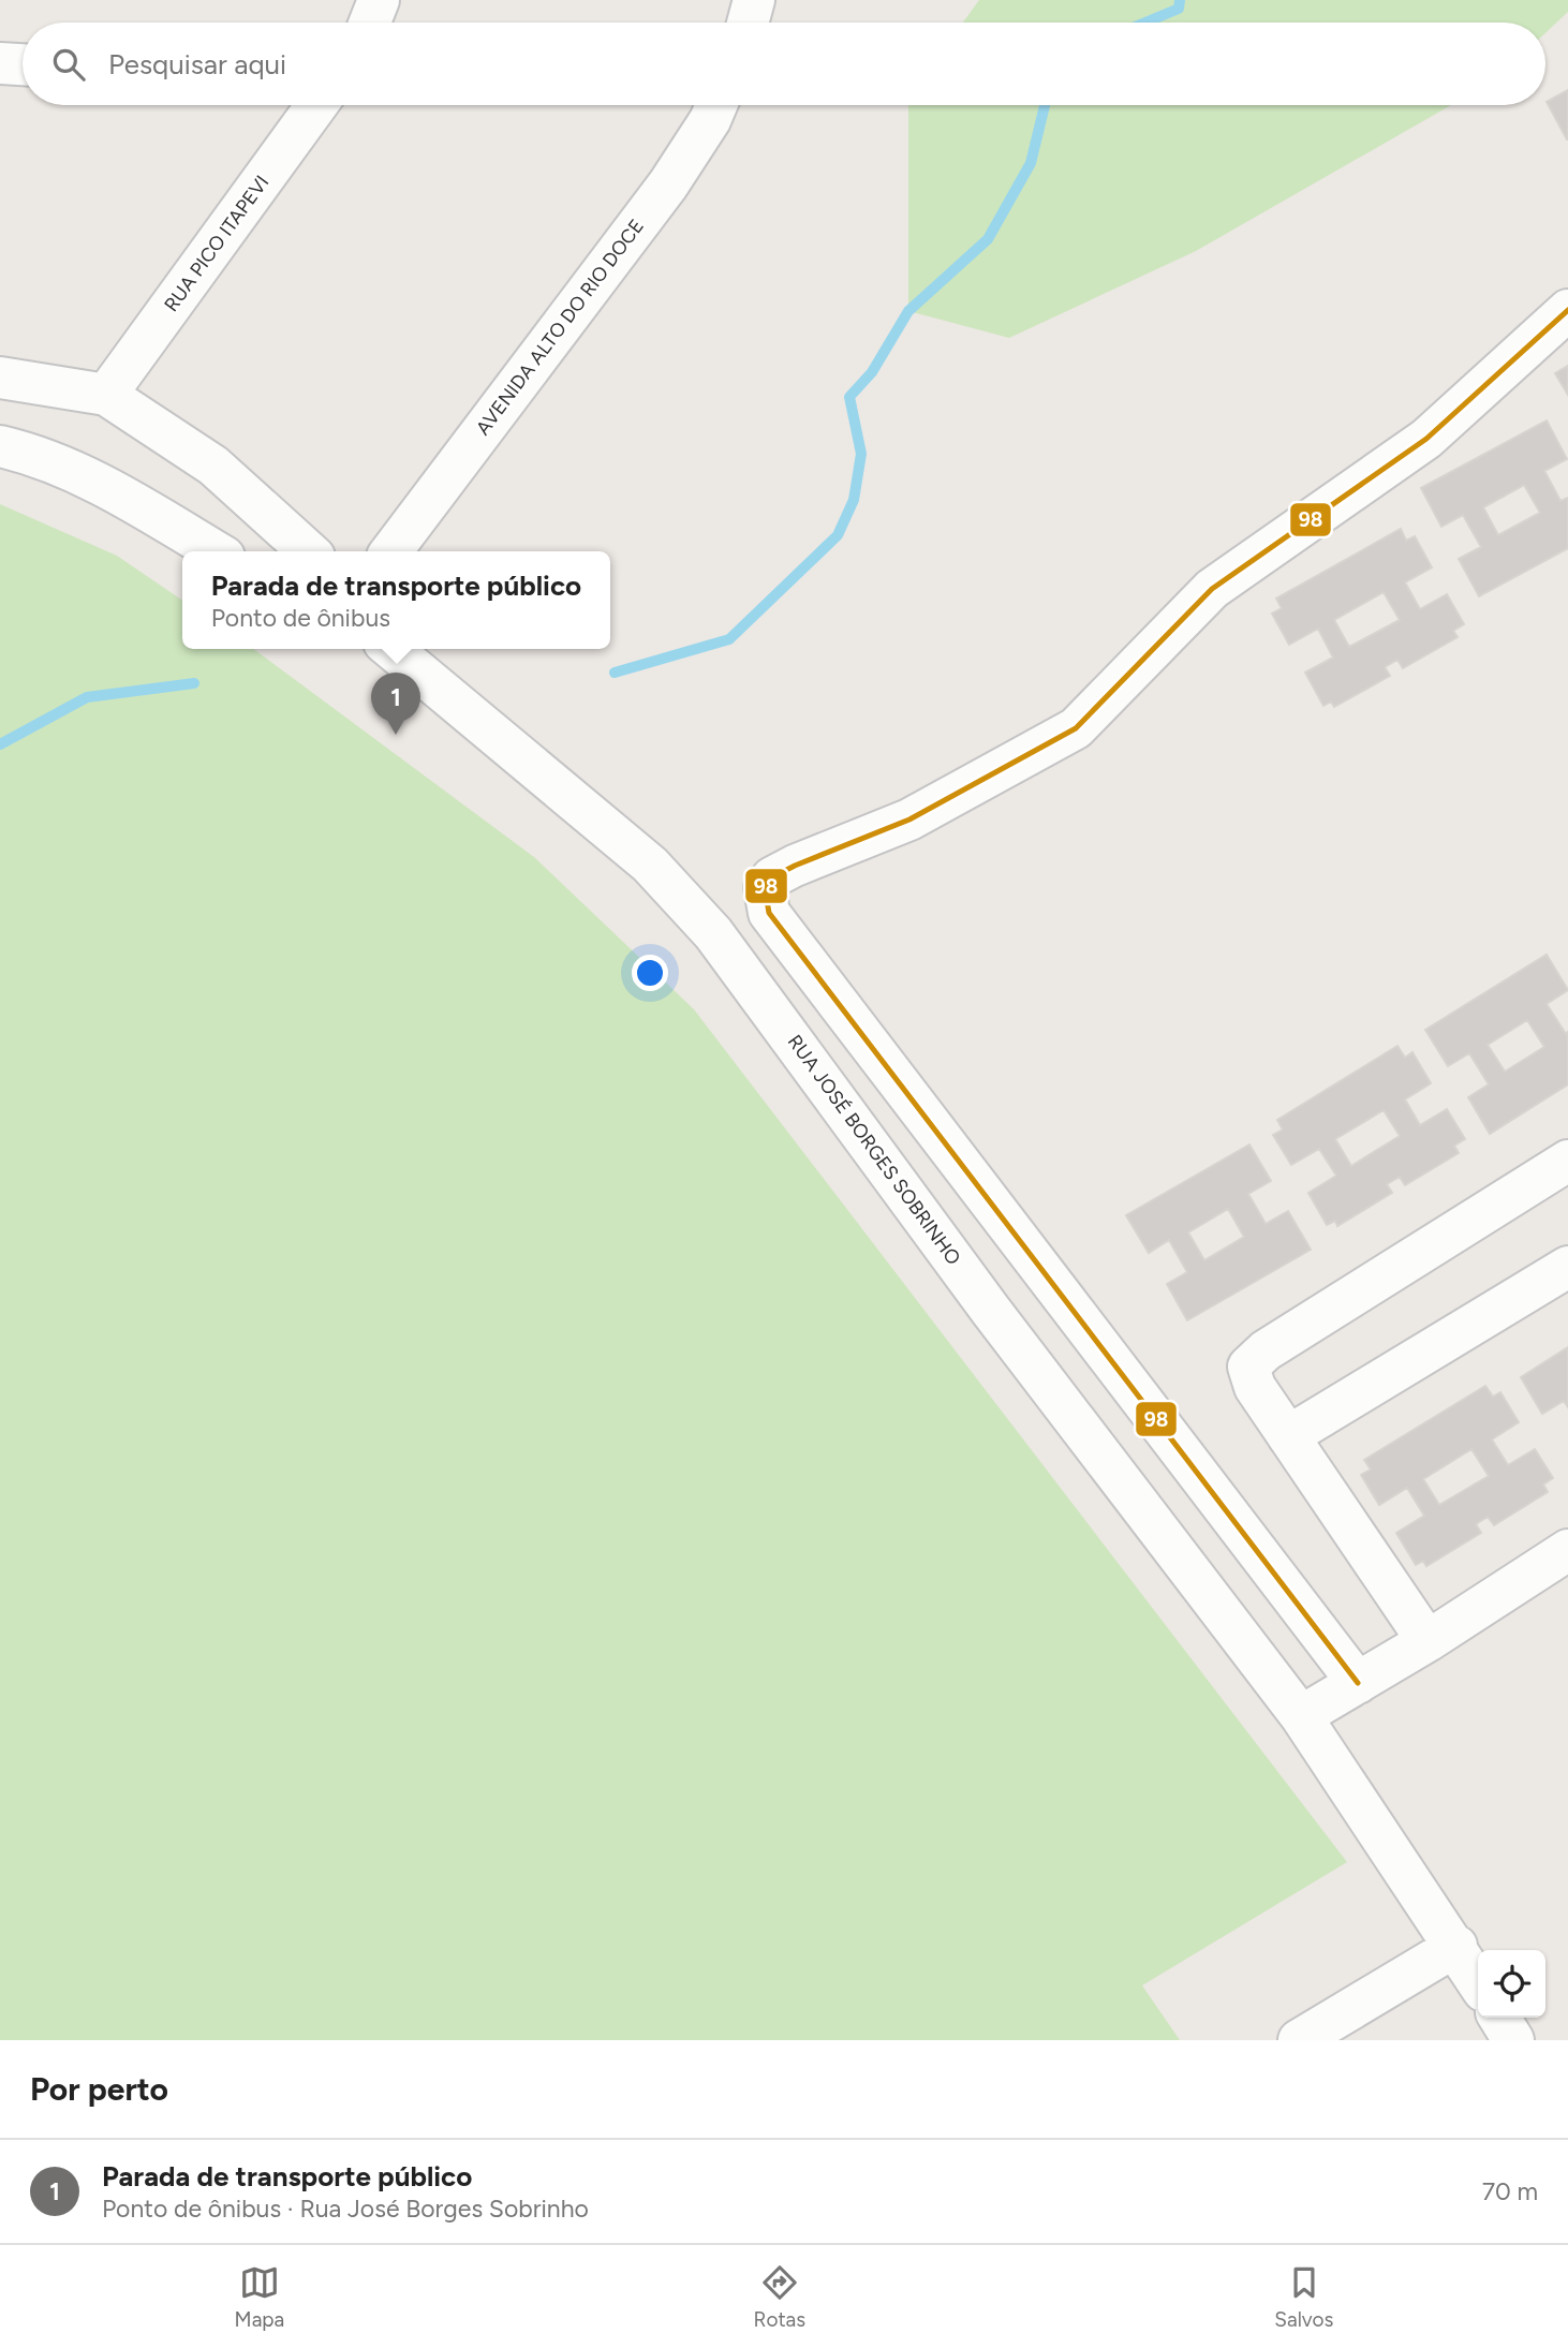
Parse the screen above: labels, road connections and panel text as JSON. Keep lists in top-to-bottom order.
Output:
{
  "streets": {
    "street": ["RUA PICO ITAPEVI", "AVENIDA ALTO DO RIO DOCE", "RUA JOSÉ BORGES SOBRINHO"]
  },
  "lines": ["transit line 98"],
  "page": {
    "search": "Pesquisar aqui",
    "popup": ["Parada de transporte público", "Ponto de ônibus"],
    "pins": "1",
    "heading": "Por perto",
    "list": [
      {
        "mark": "1",
        "name": "Parada de transporte público",
        "note": "Ponto de ônibus · Rua José Borges Sobrinho",
        "value": "70 m"
      }
    ],
    "nav": ["Mapa", "Rotas", "Salvos"]
  }
}
